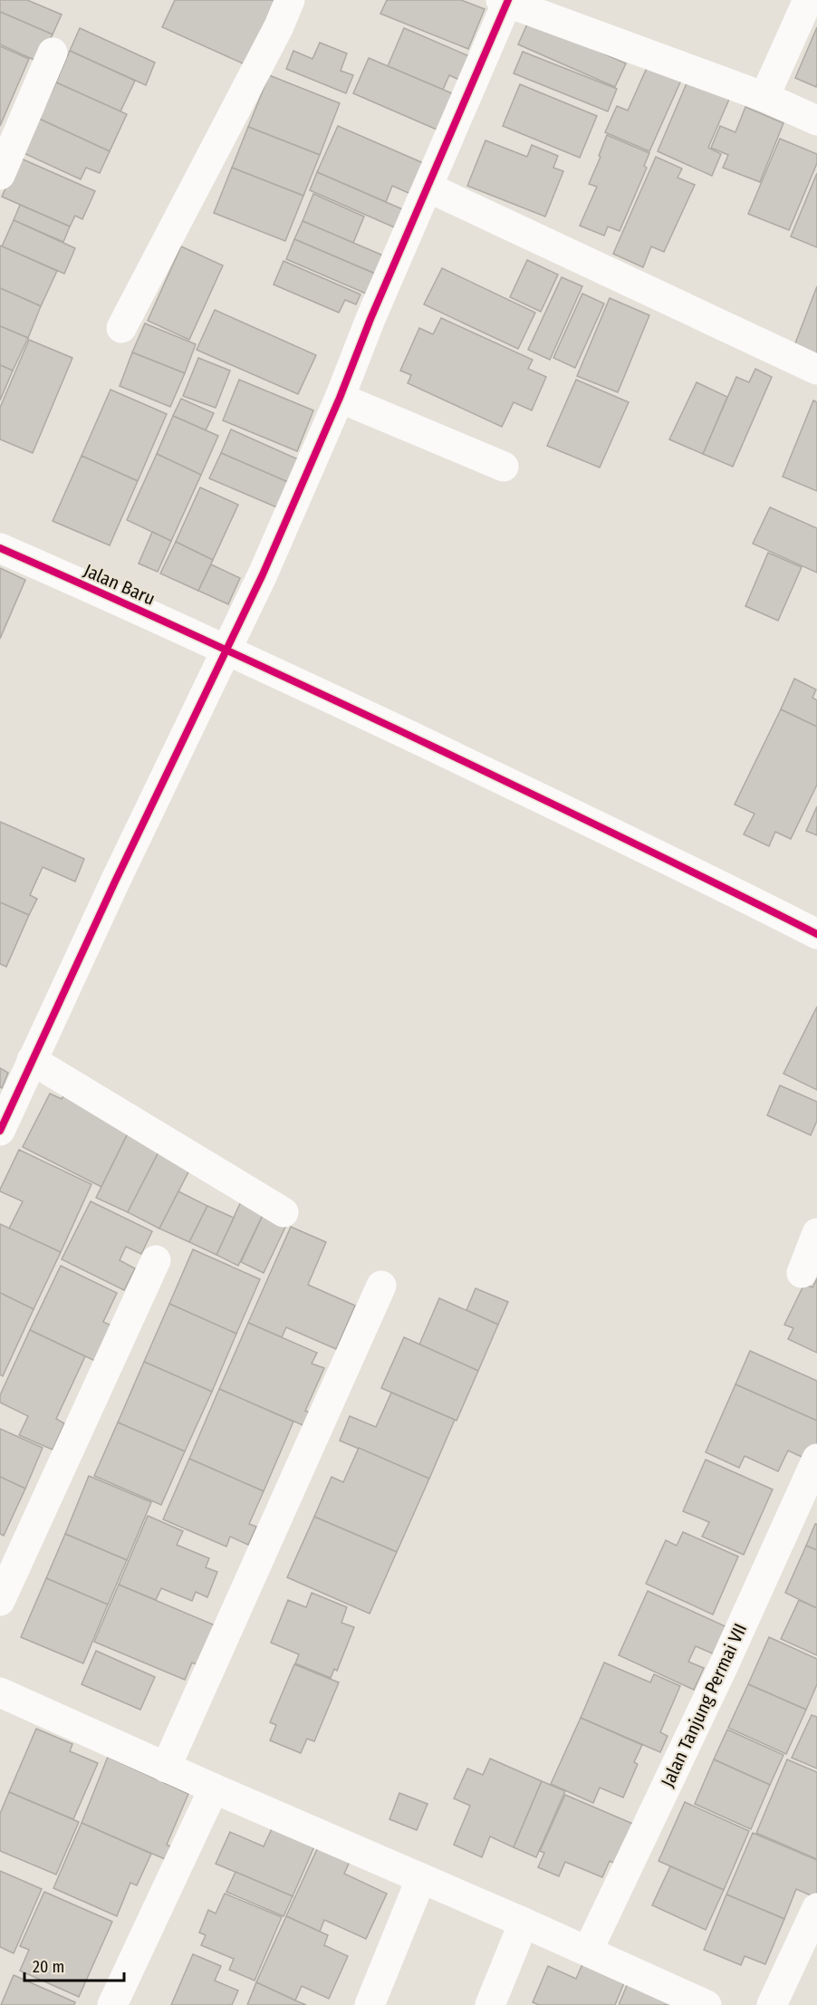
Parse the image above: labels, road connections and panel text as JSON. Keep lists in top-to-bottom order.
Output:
{
  "streets": {
    "street": ["Jalan Baru", "Jalan Tanjung Permai VII"]
  },
  "scale_bar": "20 m"
}
